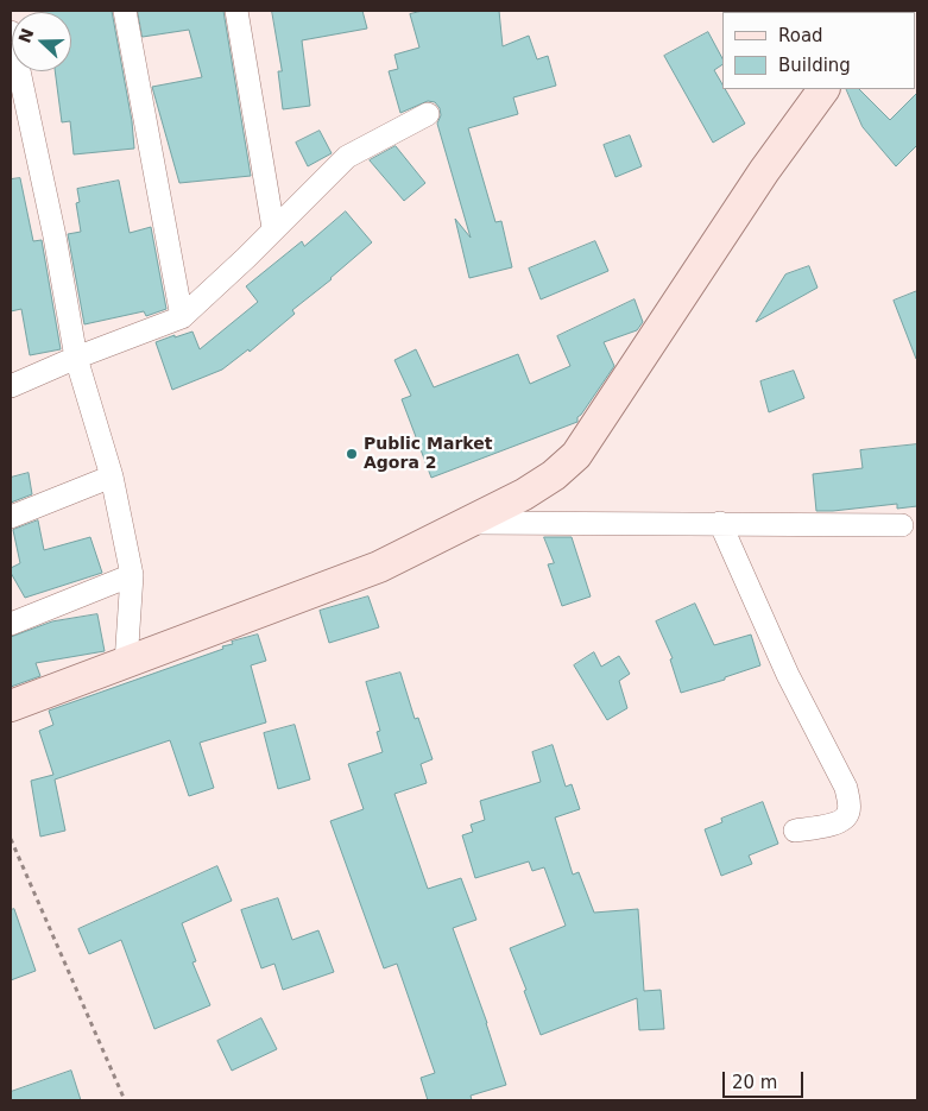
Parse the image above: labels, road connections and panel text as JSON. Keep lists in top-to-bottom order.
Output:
{
  "places": ["Public Market Agora 2"],
  "legend": ["Road", "Building"],
  "scale_bar": "20 m",
  "north": "left"
}
